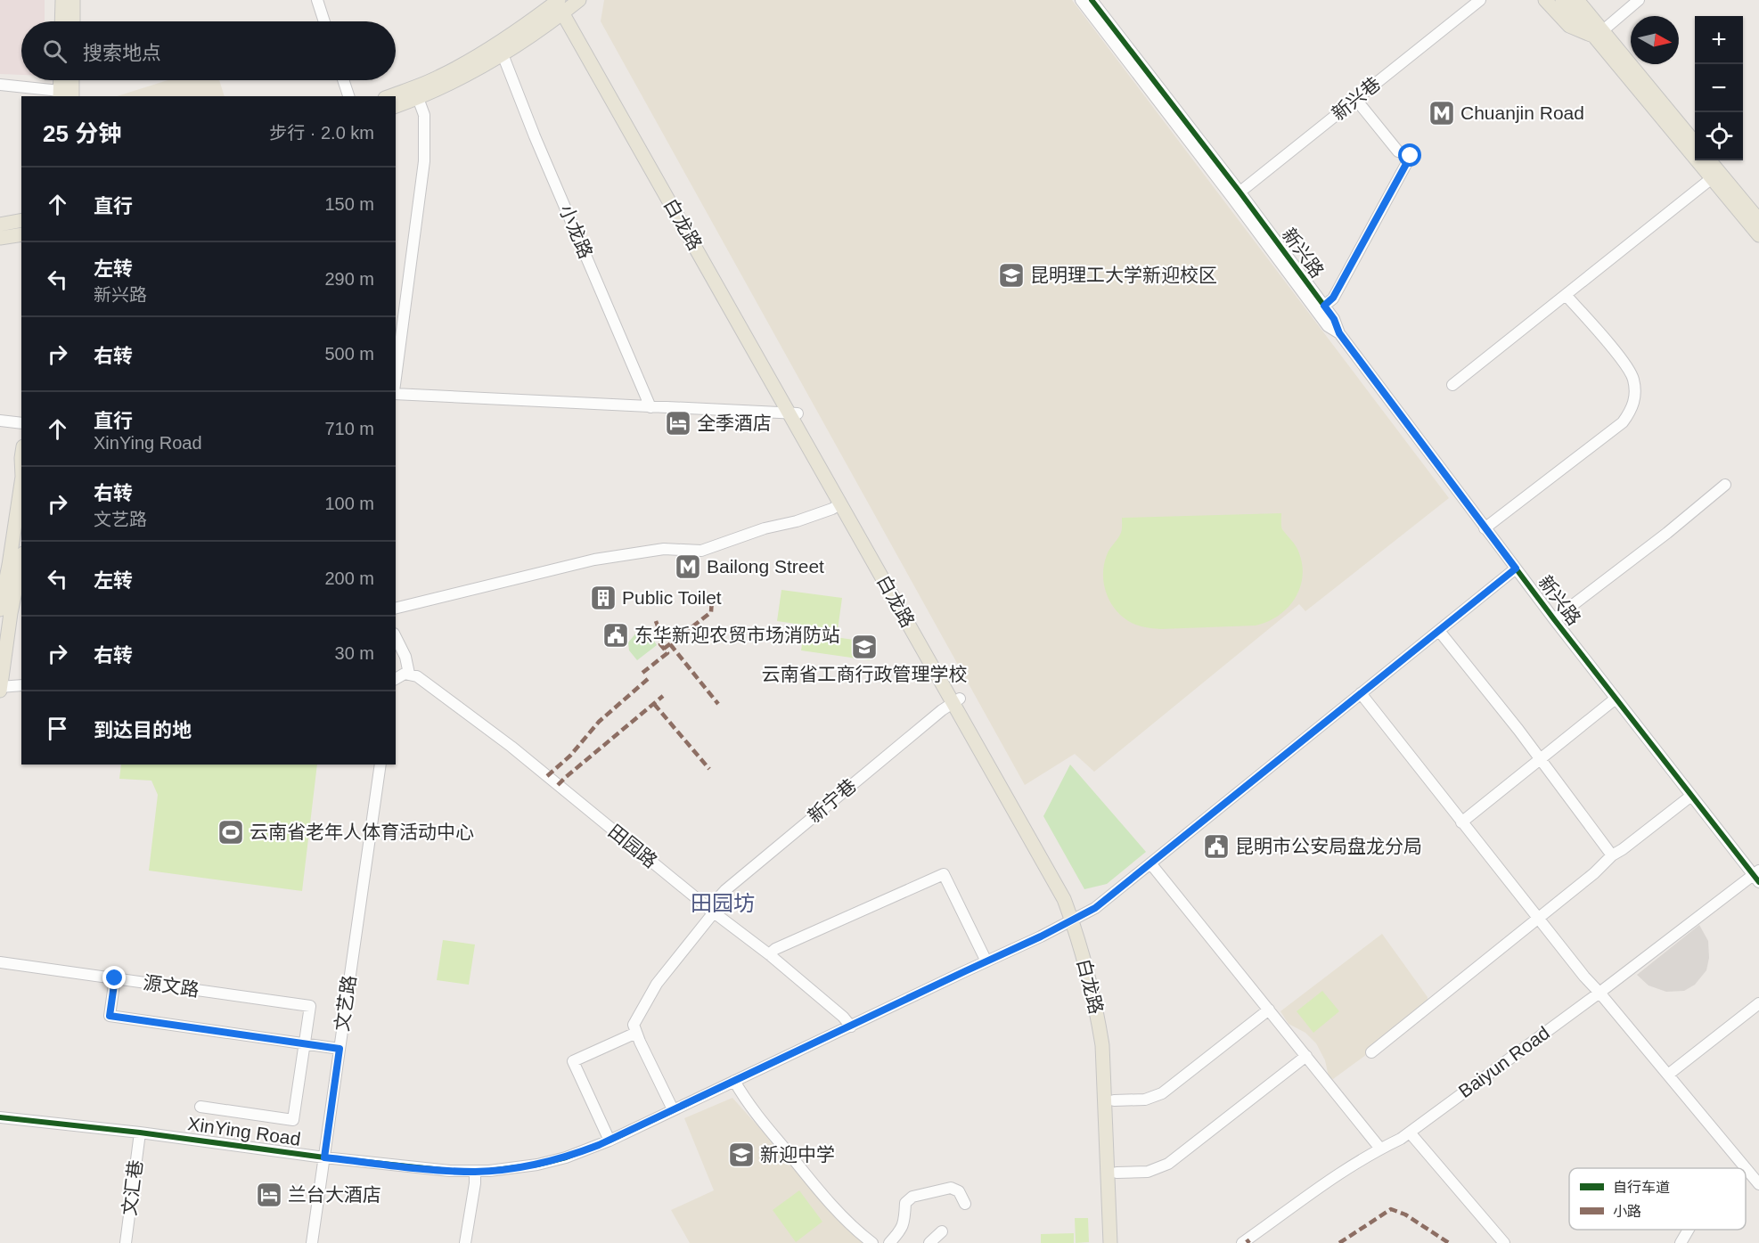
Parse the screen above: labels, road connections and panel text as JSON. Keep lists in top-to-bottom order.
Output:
{
  "streets": {
    "main road": ["白龙路"],
    "street": [
      "新兴巷",
      "小龙路",
      "新兴路",
      "新宁巷",
      "田园路",
      "源文路",
      "文艺路",
      "Baiyun Road",
      "XinYing Road",
      "文汇巷"
    ]
  },
  "crossings": [
    ["新兴巷", "新兴路"],
    ["白龙路", "新宁巷"],
    ["白龙路", "XinYing Road"],
    ["新兴路", "Baiyun Road"],
    ["新兴路", "XinYing Road"],
    ["新宁巷", "田园路"],
    ["田园路", "XinYing Road"],
    ["文艺路", "XinYing Road"],
    ["XinYing Road", "文汇巷"]
  ],
  "districts": ["田园坊"],
  "places": {
    "metro station": ["Chuanjin Road", "Bailong Street"],
    "school or university": ["昆明理工大学新迎校区", "云南省工商行政管理学校", "新迎中学"],
    "hotel": ["全季酒店", "兰台大酒店"],
    "building": ["Public Toilet"],
    "public building": ["东华新迎农贸市场消防站", "昆明市公安局盘龙分局"],
    "sports": ["云南省老年人体育活动中心"]
  },
  "legend": ["自行车道", "小路"],
  "north": "right",
  "page": {
    "map_buttons": ["+", "−"],
    "search": "搜索地点",
    "heading": ["25 分钟", "步行 · 2.0 km"],
    "list": [
      ["直行", "150 m"],
      ["左转", "新兴路", "290 m"],
      ["右转", "500 m"],
      ["直行", "XinYing Road", "710 m"],
      ["右转", "文艺路", "100 m"],
      ["左转", "200 m"],
      ["右转", "30 m"],
      "到达目的地"
    ]
  }
}
